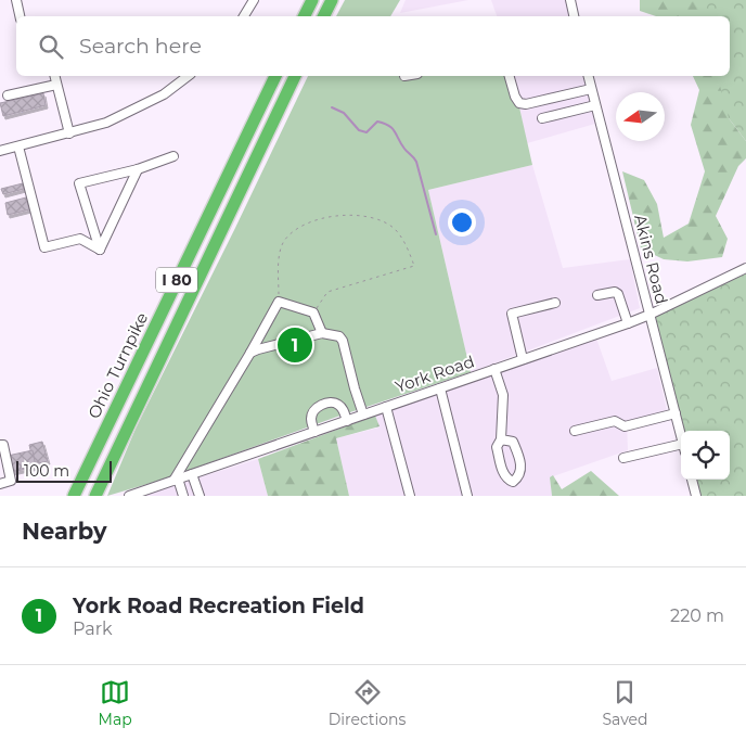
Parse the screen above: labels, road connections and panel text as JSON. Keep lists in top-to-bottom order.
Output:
{
  "streets": {
    "highway": ["I 80", "Ohio Turnpike"],
    "street": ["Akins Road", "York Road"]
  },
  "crossings": [
    ["Akins Road", "York Road"]
  ],
  "scale_bar": "100 m",
  "north": "left",
  "page": {
    "search": "Search here",
    "pins": "1",
    "scale": "100 m",
    "heading": "Nearby",
    "list": [
      {
        "mark": "1",
        "name": "York Road Recreation Field",
        "note": "Park",
        "value": "220 m"
      }
    ],
    "nav": ["Map", "Directions", "Saved"]
  }
}
